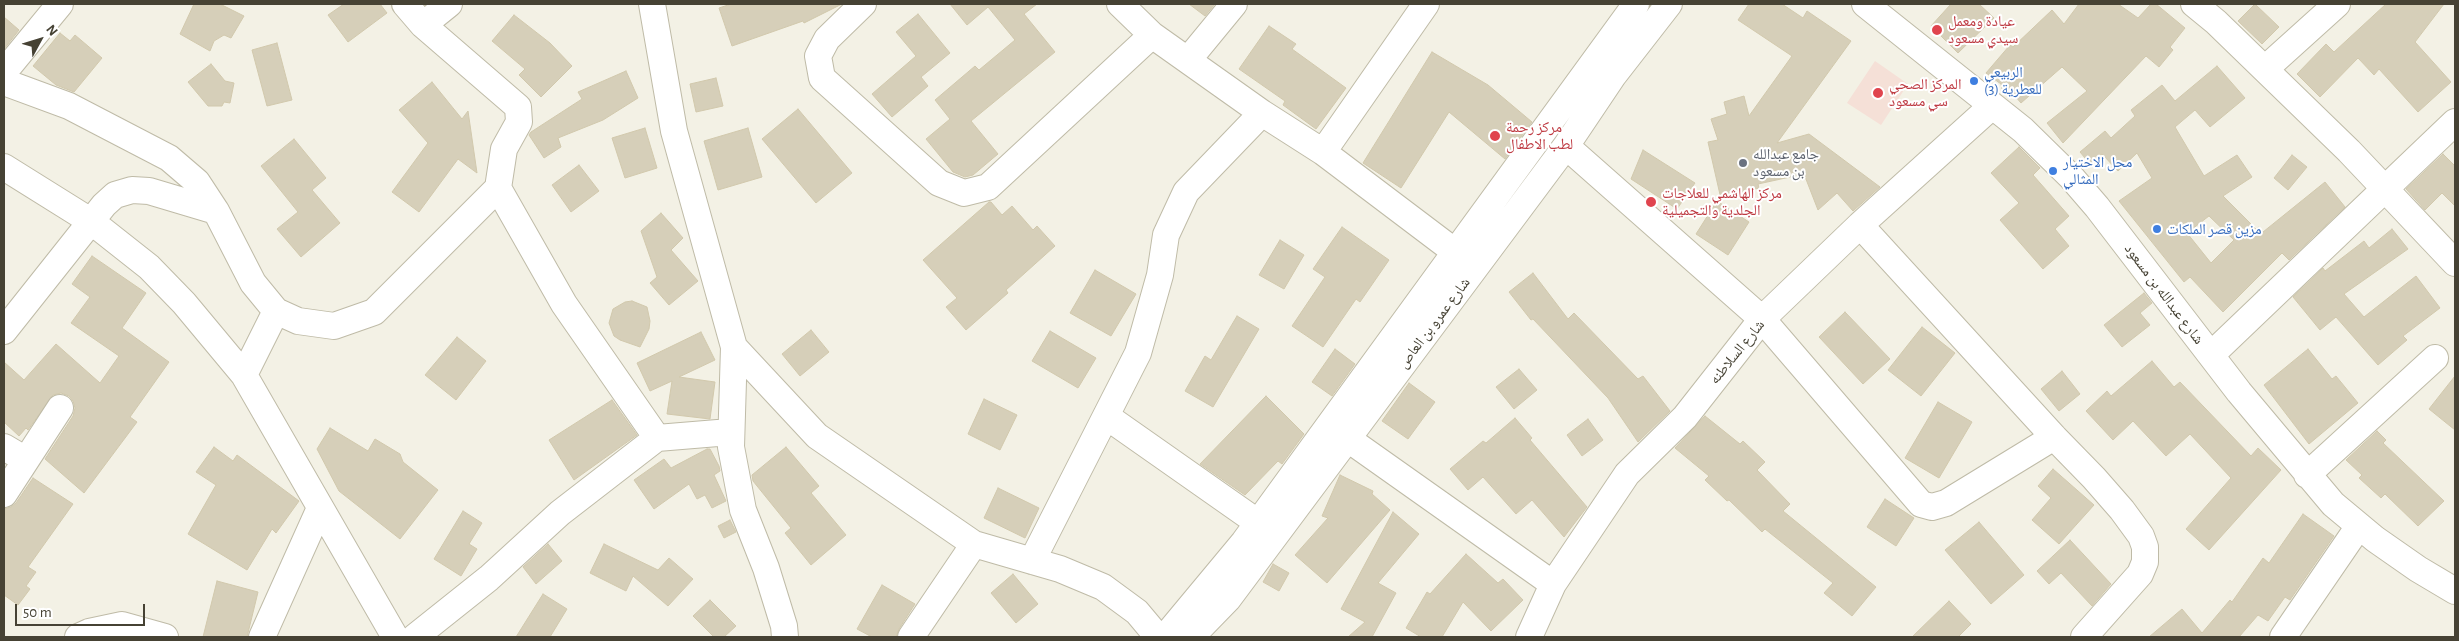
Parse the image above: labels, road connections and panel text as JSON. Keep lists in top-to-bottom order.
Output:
{
  "streets": {
    "street": ["شارع عبدالله بن مسعود", "شارع عمرو بن العاص", "شارع السلاطنه"]
  },
  "crossings": [
    ["شارع عبدالله بن مسعود", "شارع السلاطنه"]
  ],
  "places": [
    "عيادة ومعمل سيدي مسعود",
    "الربيعي (3) للعطرية",
    "المركز الصحي سي مسعود",
    "مركز رحمة لطب الاطفال",
    "جامع عبدالله بن مسعود",
    "محل الاختيار المثالي",
    "مركز الهاشمي للعلاجات الجلدية والتجميلية",
    "مزين قصر الملكات"
  ],
  "scale_bar": "50 m",
  "north": "top right"
}
